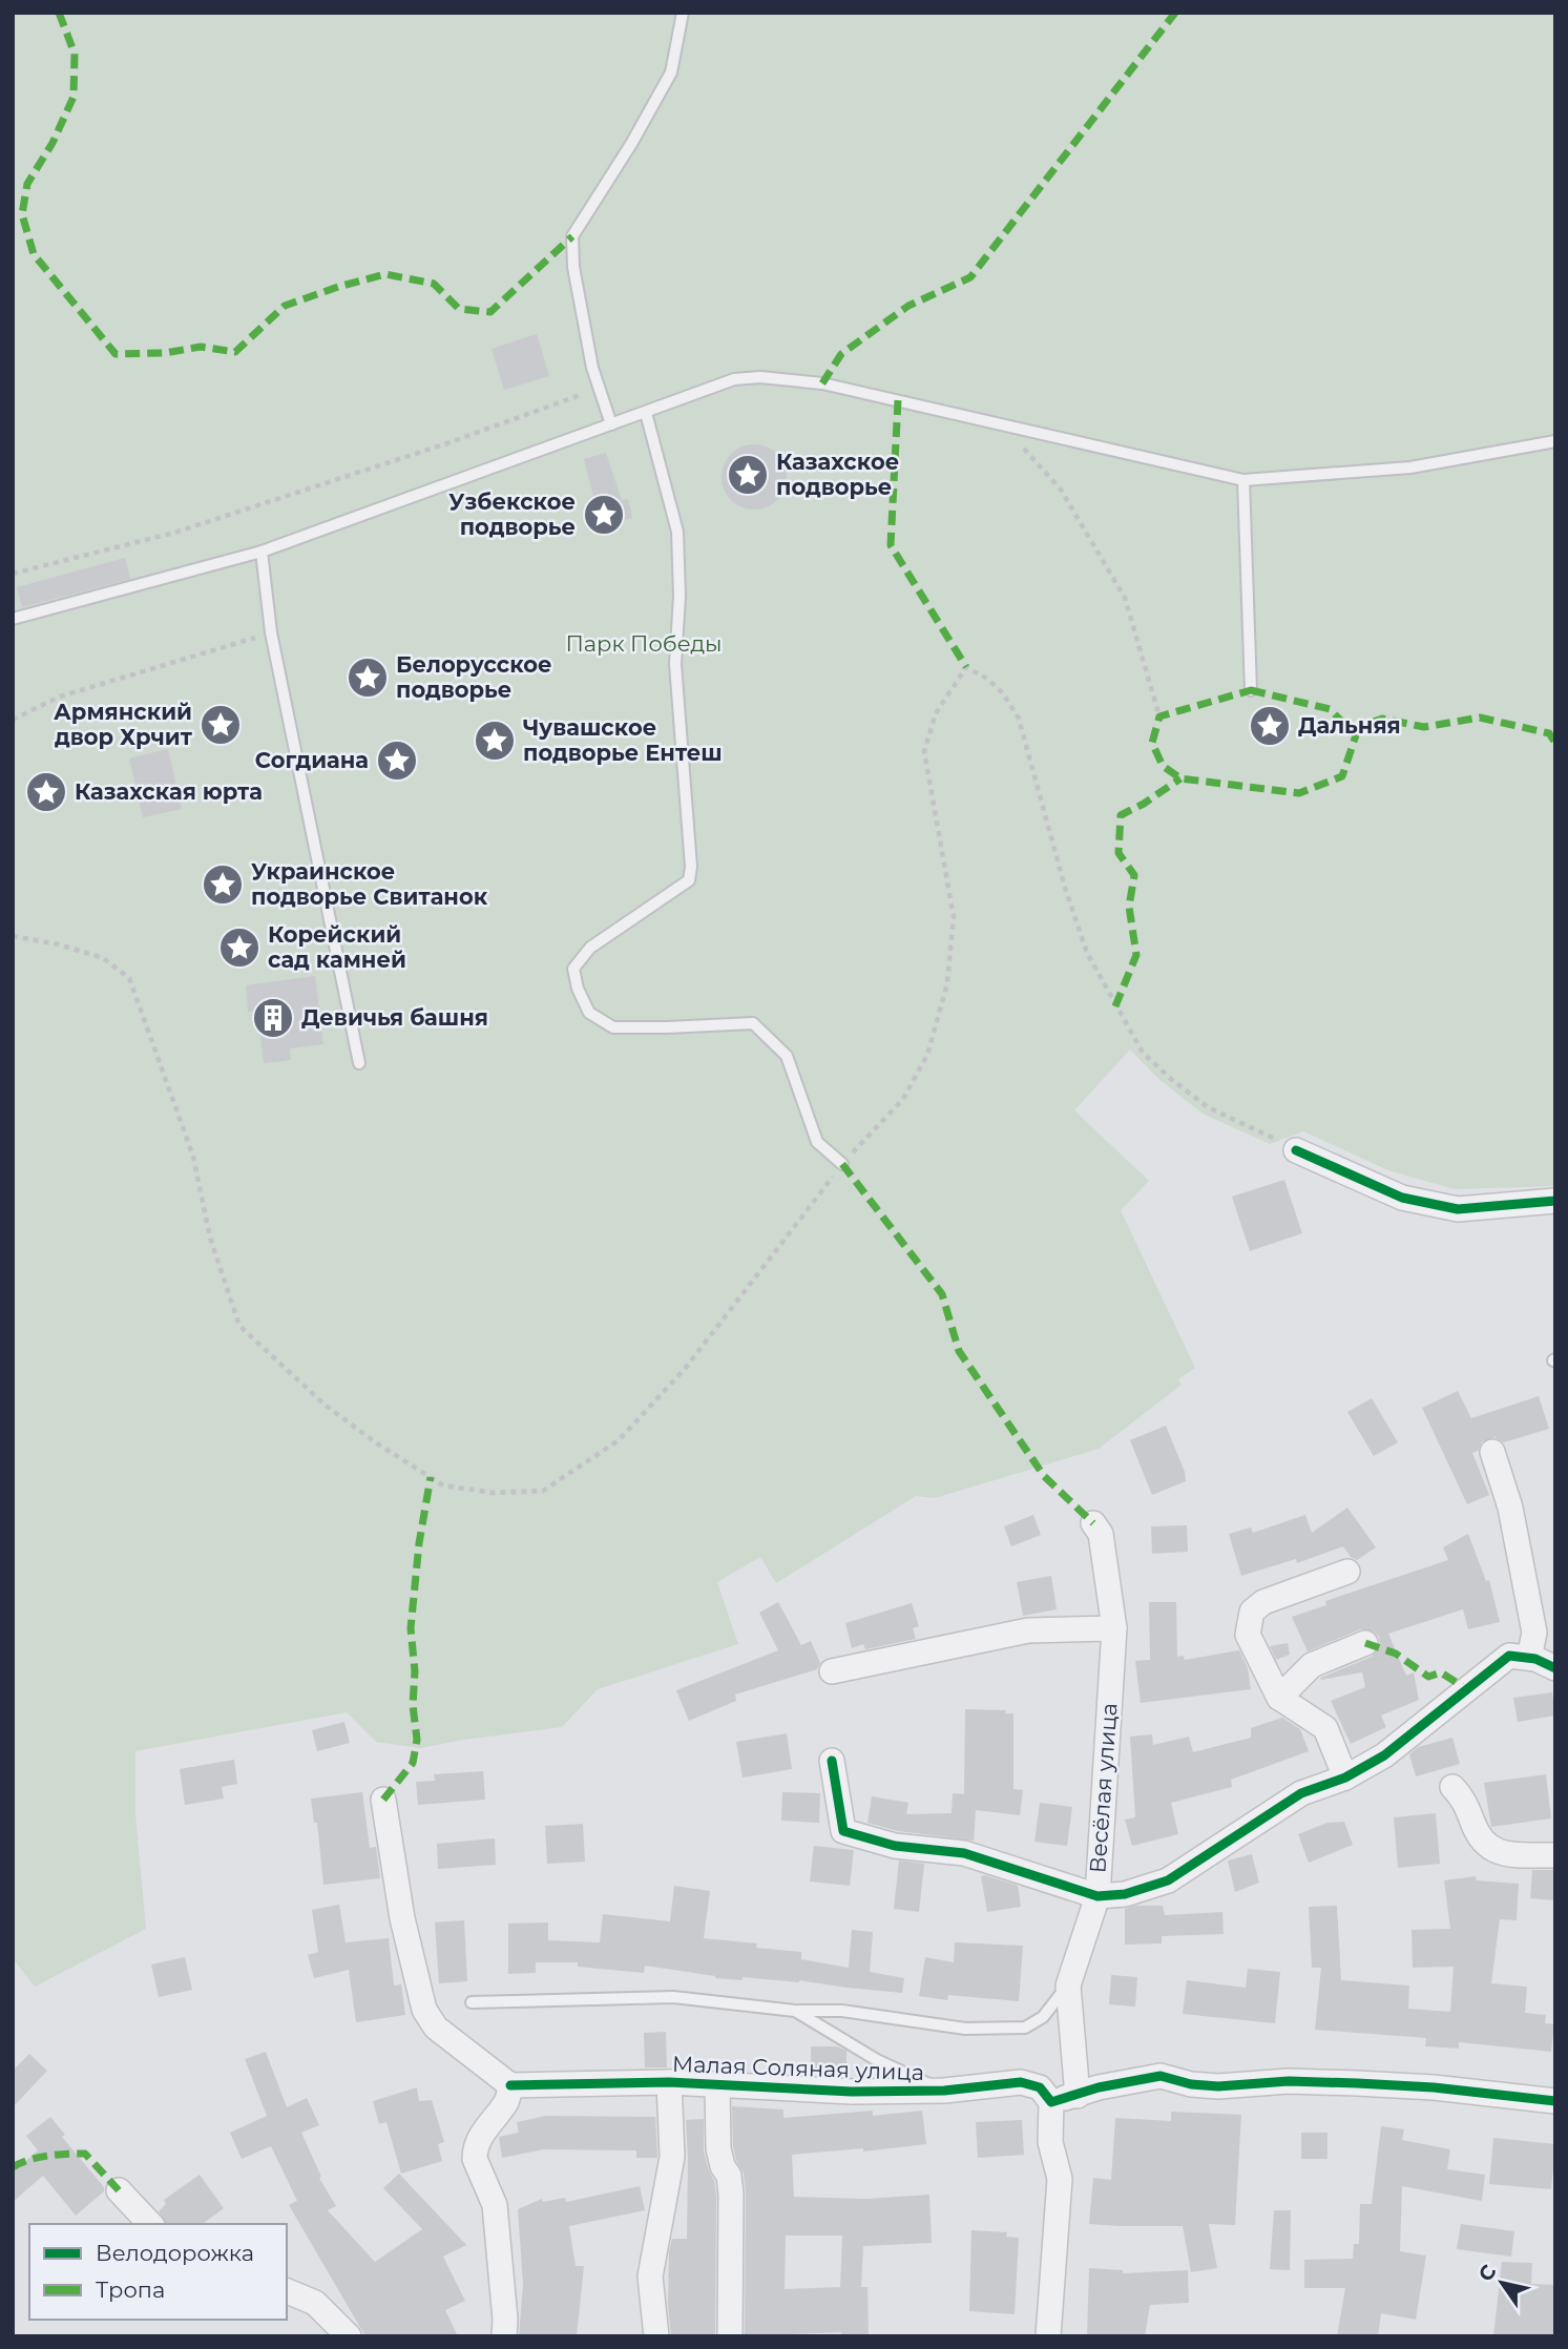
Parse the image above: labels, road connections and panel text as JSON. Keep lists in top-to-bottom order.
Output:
{
  "streets": {
    "street": ["Весёлая улица", "Малая Соляная улица"]
  },
  "parks": ["Парк Победы"],
  "places": {
    "place": [
      "Казахское подворье",
      "Узбекское подворье",
      "Белорусское подворье",
      "Армянский двор Хрчит",
      "Дальняя",
      "Чувашское подворье Ентеш",
      "Согдиана",
      "Казахская юрта",
      "Украинское подворье Свитанок",
      "Корейский сад камней"
    ],
    "building": ["Девичья башня"]
  },
  "legend": ["Велодорожка", "Тропа"],
  "north": "top left"
}
